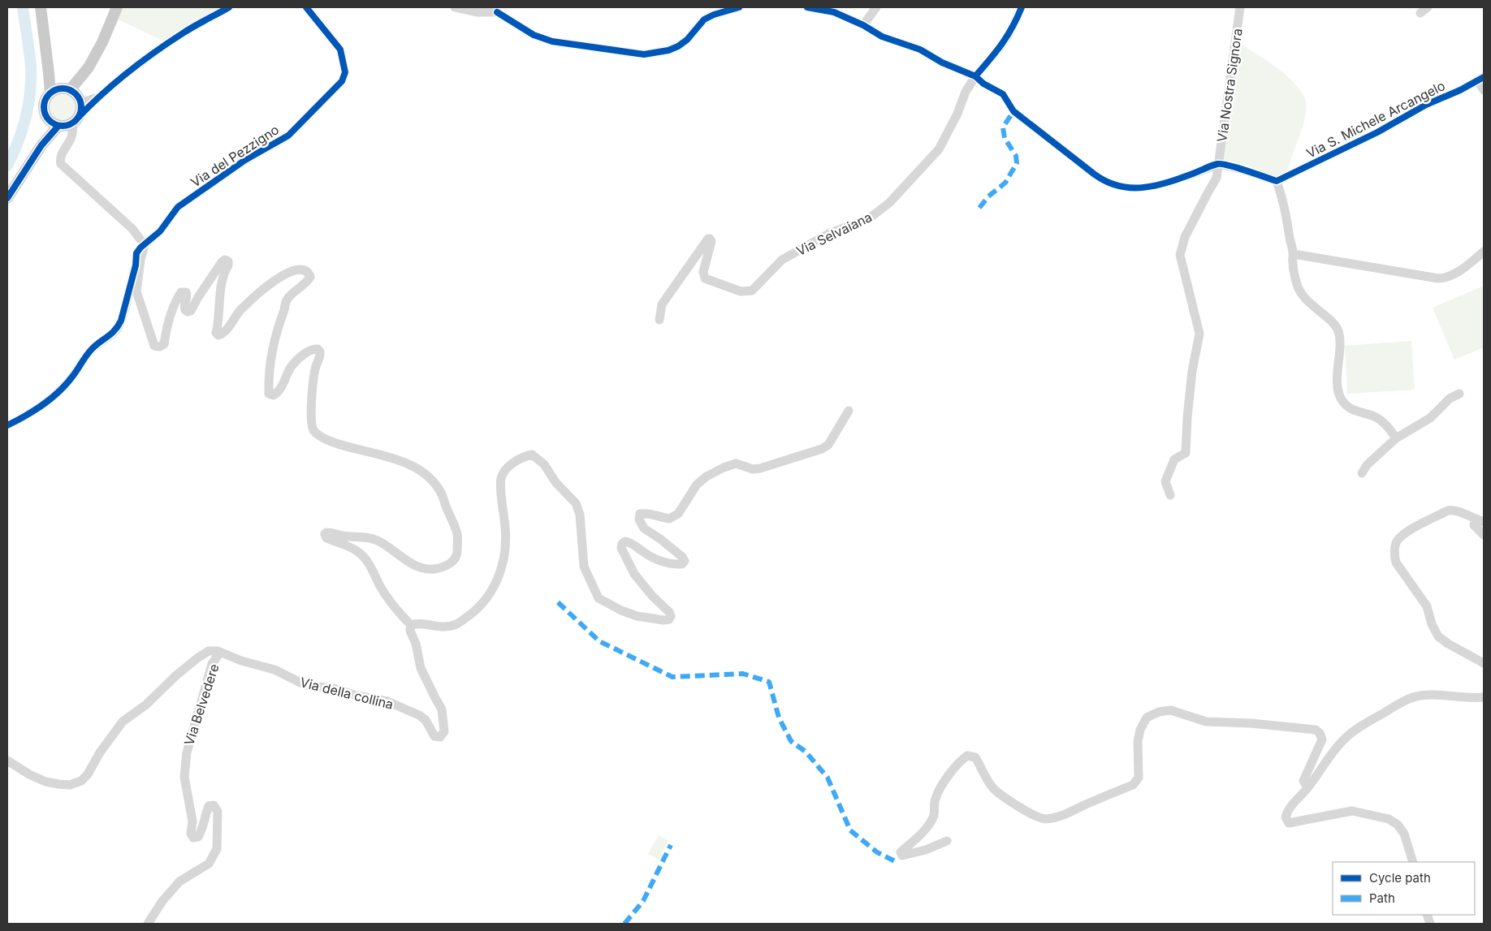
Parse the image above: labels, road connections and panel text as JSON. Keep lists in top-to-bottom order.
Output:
{
  "streets": {
    "street": [
      "Via Nostra Signora",
      "Via S. Michele Arcangelo",
      "Via del Pezzigno",
      "Via Selvaiana",
      "Via della collina",
      "Via Belvedere"
    ]
  },
  "crossings": [
    ["Via della collina", "Via Belvedere"]
  ],
  "legend": ["Cycle path", "Path"]
}
